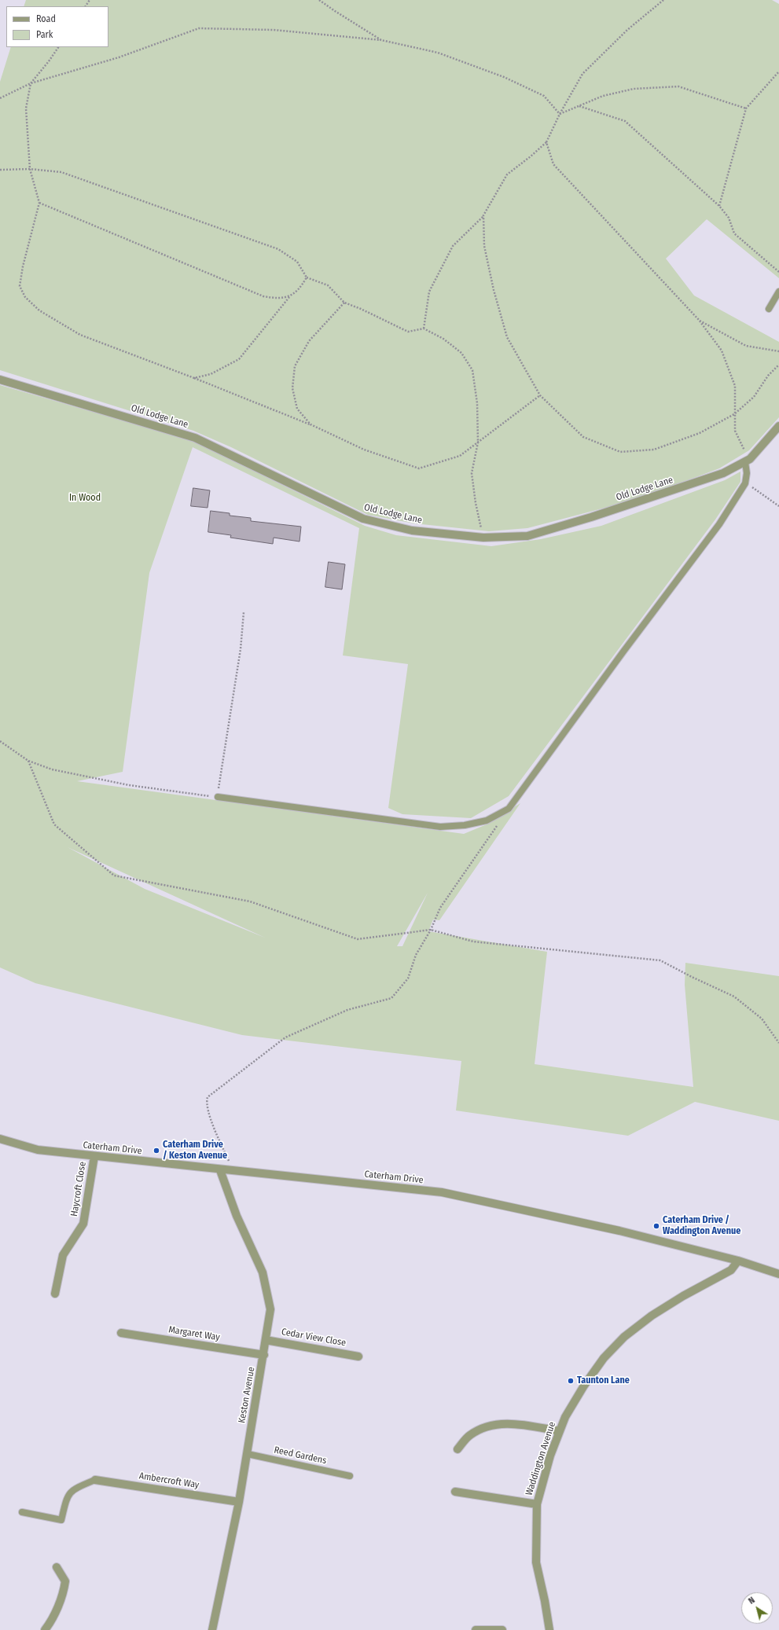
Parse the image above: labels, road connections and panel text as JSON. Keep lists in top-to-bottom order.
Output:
{
  "streets": {
    "street": [
      "Old Lodge Lane",
      "Caterham Drive",
      "Haycroft Close",
      "Margaret Way",
      "Cedar View Close",
      "Keston Avenue",
      "Waddington Avenue",
      "Ambercroft Way"
    ],
    "lane": ["Reed Gardens"]
  },
  "crossings": [
    ["Caterham Drive", "Haycroft Close"],
    ["Caterham Drive", "Keston Avenue"],
    ["Caterham Drive", "Waddington Avenue"],
    ["Margaret Way", "Keston Avenue"],
    ["Cedar View Close", "Keston Avenue"],
    ["Keston Avenue", "Reed Gardens"],
    ["Keston Avenue", "Ambercroft Way"]
  ],
  "parks": ["In Wood"],
  "places": ["Caterham Drive / Keston Avenue", "Caterham Drive / Waddington Avenue", "Taunton Lane"],
  "legend": ["Road", "Park"],
  "north": "top left"
}
